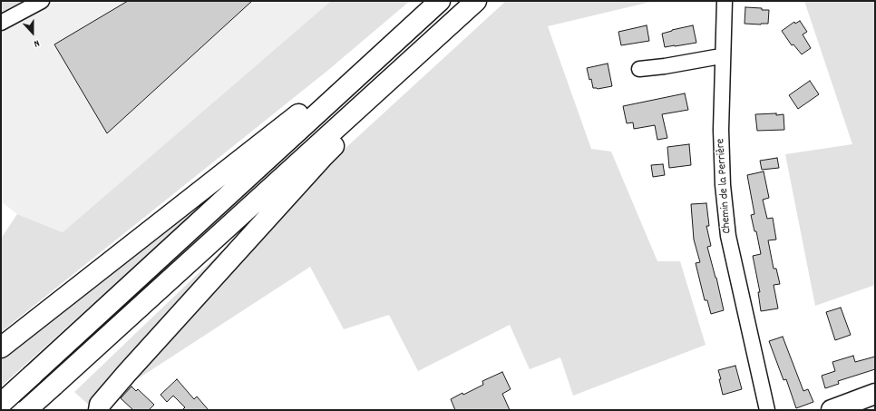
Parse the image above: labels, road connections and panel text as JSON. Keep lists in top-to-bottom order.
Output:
{
  "streets": {
    "street": ["Chemin de la Perrière"]
  },
  "north": "bottom"
}
